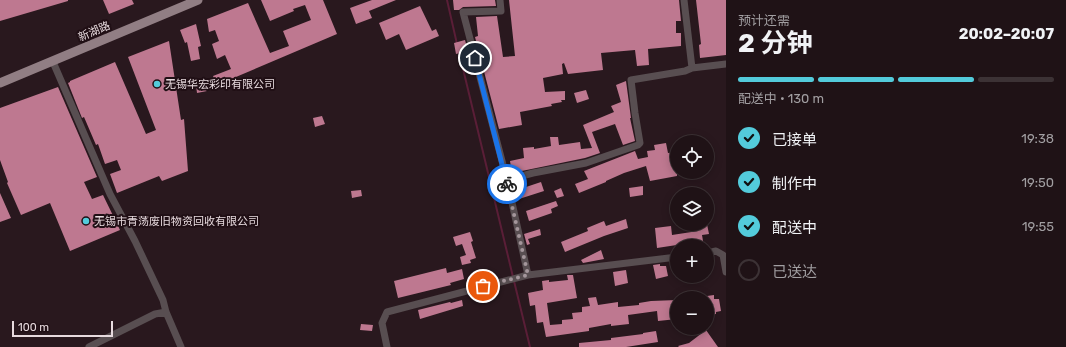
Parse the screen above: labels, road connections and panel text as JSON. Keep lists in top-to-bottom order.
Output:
{
  "streets": {
    "main road": ["新湖路"]
  },
  "places": ["无锡华宏彩印有限公司", "无锡市青荡废旧物资回收有限公司"],
  "scale_bar": "100 m",
  "page": {
    "heading": ["2 分钟", "预计还需", "20:02–20:07"],
    "bar": "配送中 · 130 m",
    "list": [
      ["已接单", "19:38"],
      ["制作中", "19:50"],
      ["配送中", "19:55"],
      "已送达"
    ],
    "map_buttons": ["+", "−"],
    "scale": "100 m"
  }
}
